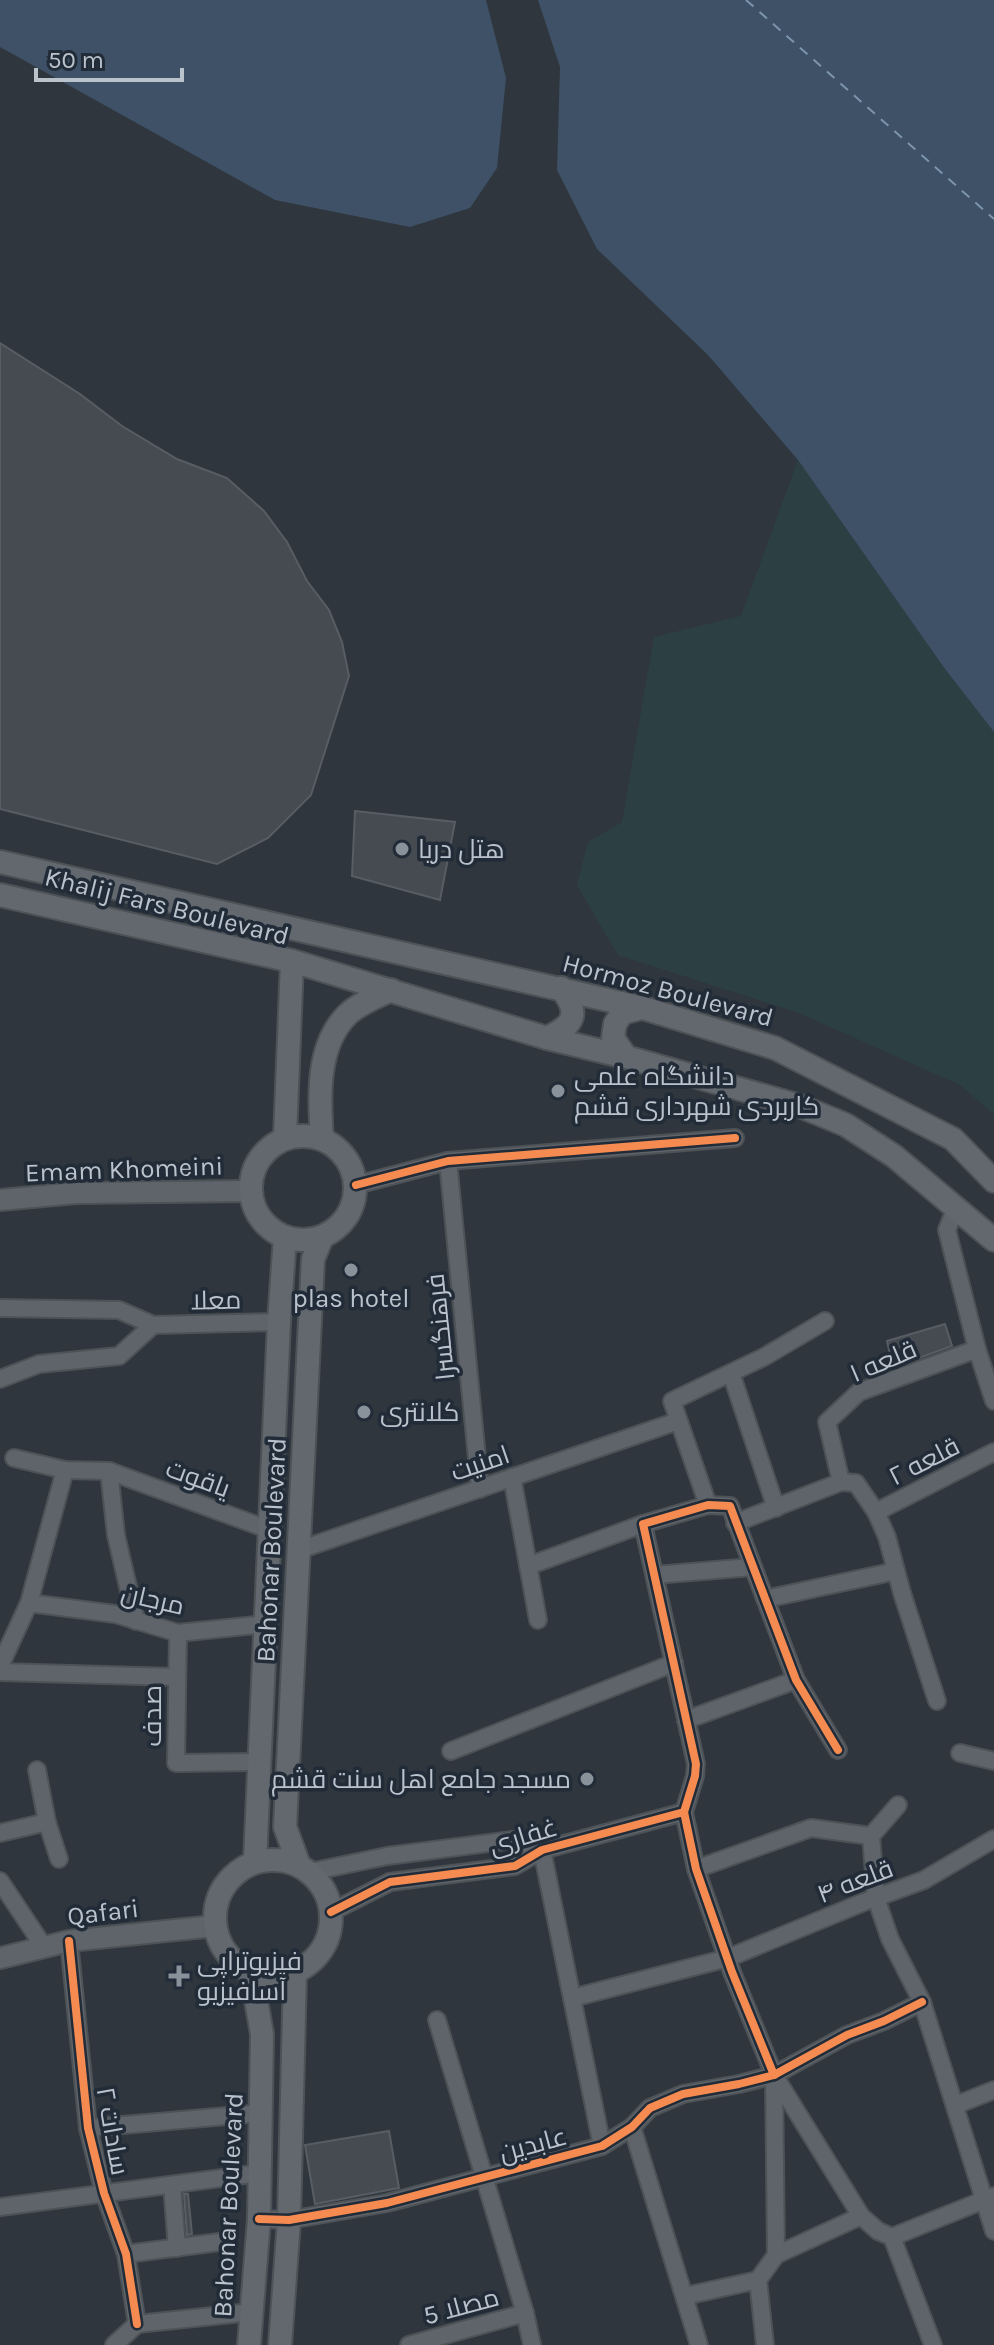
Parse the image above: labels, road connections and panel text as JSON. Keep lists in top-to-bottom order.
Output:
{
  "streets": {
    "main road": ["Khalij Fars Boulevard", "Hormoz Boulevard", "Bahonar Boulevard"],
    "street": [
      "Emam Khomeini",
      "معلا",
      "فرهنگسرا",
      "قلعه ۱",
      "قلعه ۲",
      "امنیت",
      "یاقوت",
      "مرجان",
      "صدف",
      "غفاری",
      "قلعه ۴",
      "Qafari",
      "سادات ۲",
      "عابدین",
      "مصلا 5"
    ]
  },
  "crossings": [
    ["Khalij Fars Boulevard", "Hormoz Boulevard"],
    ["Khalij Fars Boulevard", "Emam Khomeini"],
    ["Khalij Fars Boulevard", "Bahonar Boulevard"],
    ["Emam Khomeini", "Bahonar Boulevard"],
    ["معلا", "Bahonar Boulevard"],
    ["فرهنگسرا", "امنیت"],
    ["امنیت", "Bahonar Boulevard"],
    ["یاقوت", "Bahonar Boulevard"],
    ["Bahonar Boulevard", "مرجان"],
    ["Bahonar Boulevard", "صدف"],
    ["Bahonar Boulevard", "غفاری"],
    ["Bahonar Boulevard", "Qafari"],
    ["Bahonar Boulevard", "عابدین"],
    ["مرجان", "صدف"],
    ["غفاری", "Qafari"],
    ["Qafari", "سادات ۲"]
  ],
  "places": {
    "other": [
      "هتل دریا",
      "دانشگاه علمی کاربردی شهرداری قشم",
      "plas hotel",
      "کلانتری",
      "مسجد جامع اهل سنت قشم"
    ],
    "health": ["فیزیوتراپی آسافیزیو"]
  },
  "scale_bar": "50 m"
}
